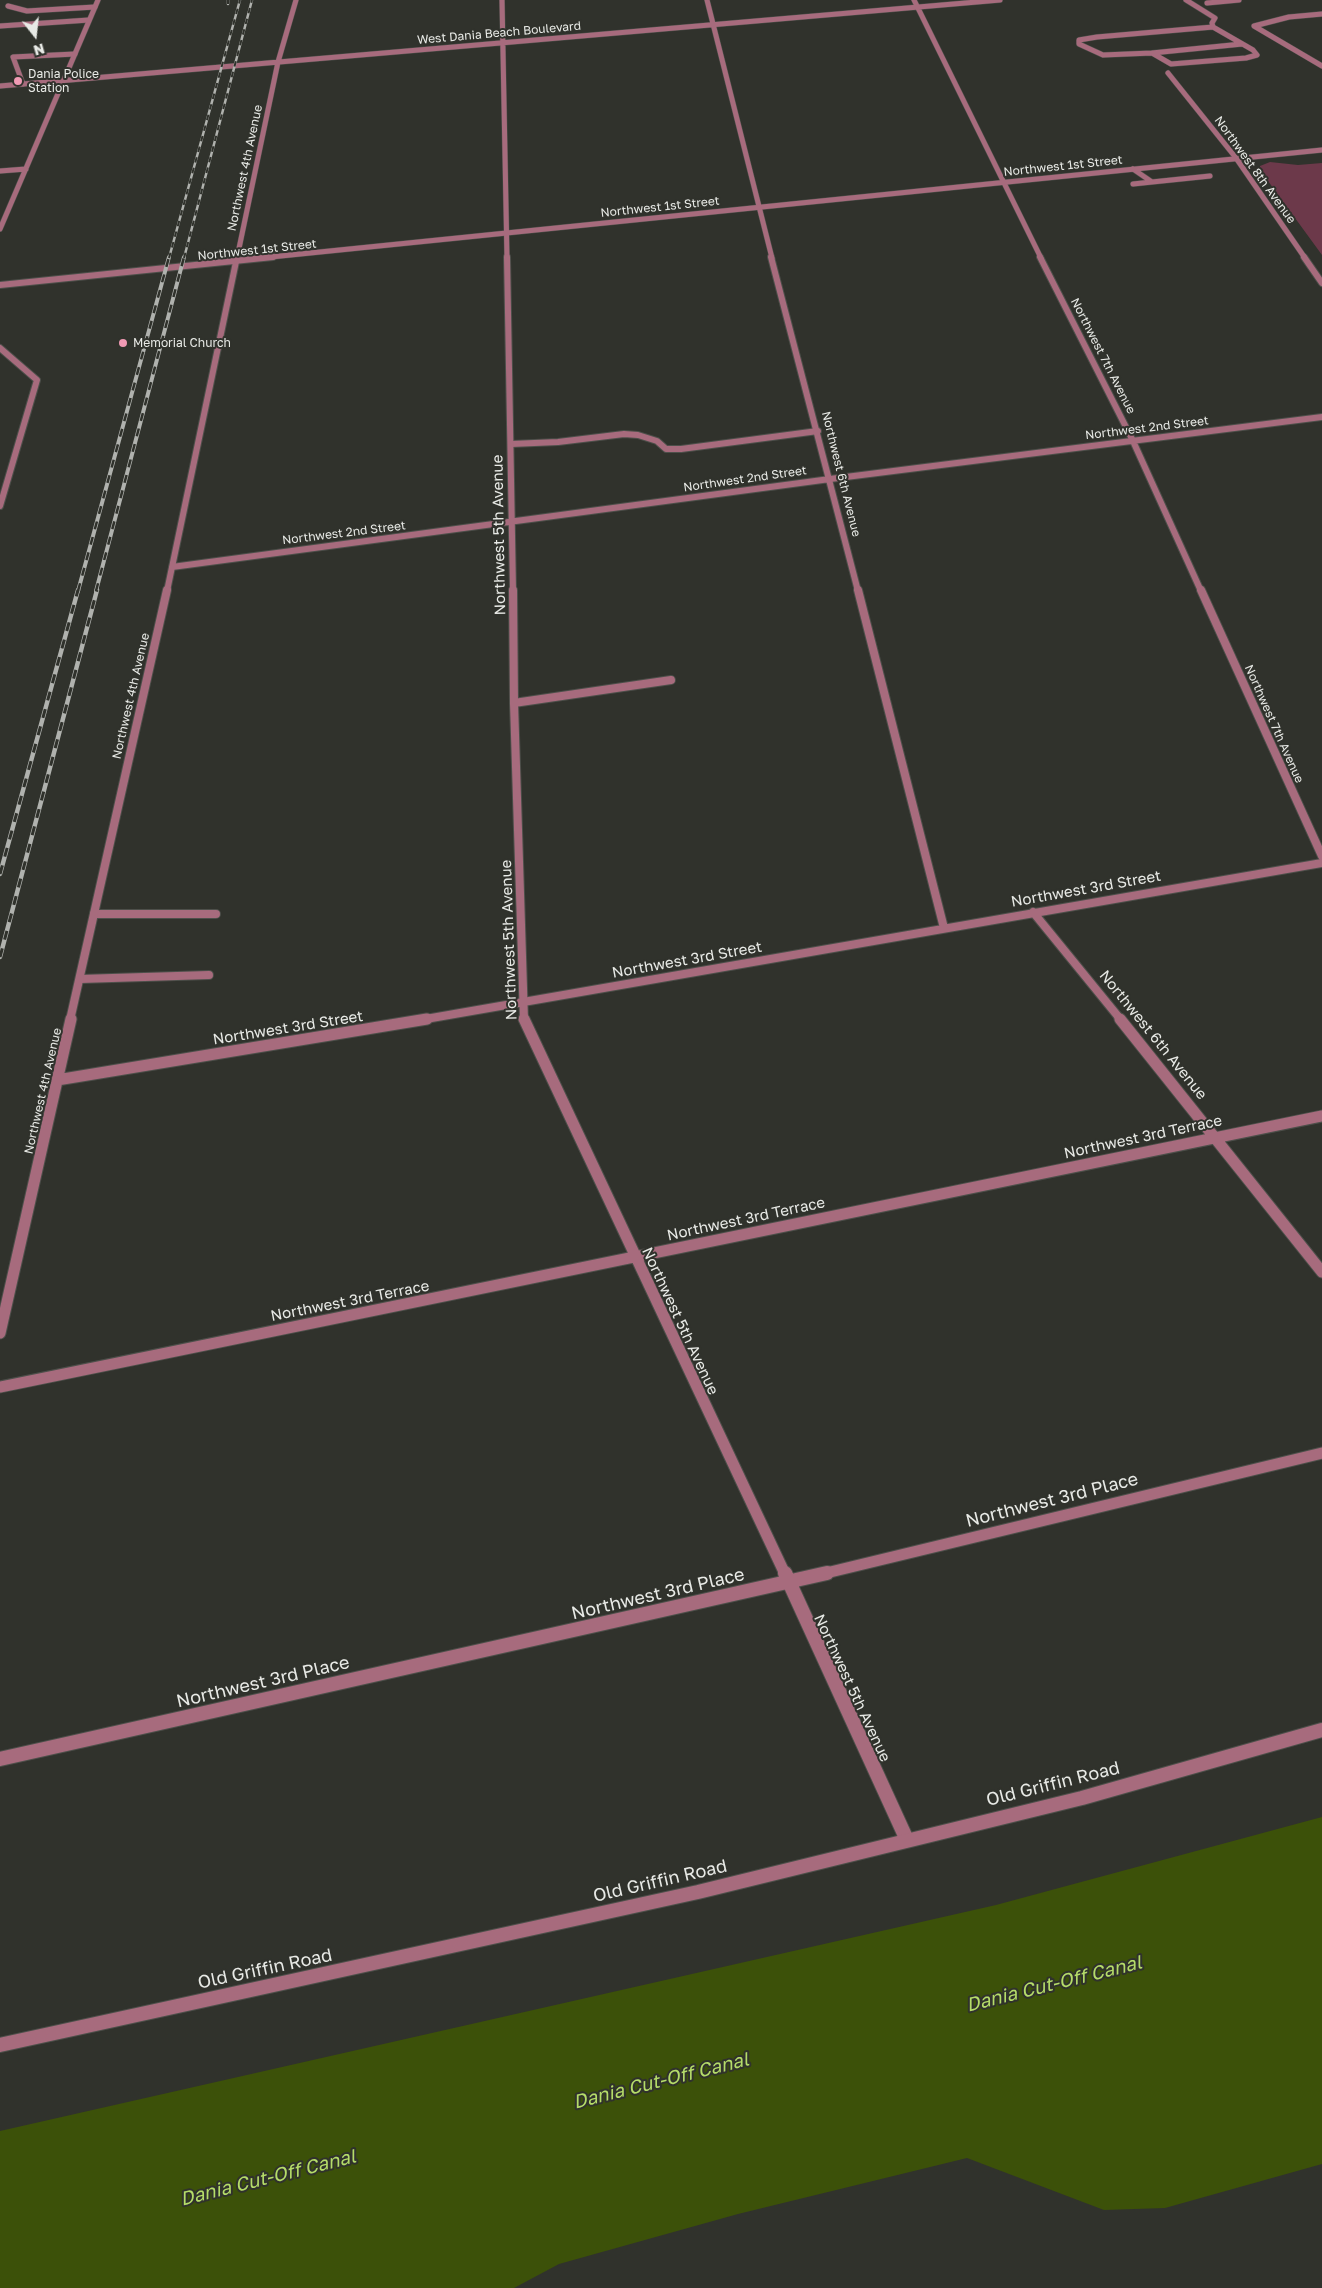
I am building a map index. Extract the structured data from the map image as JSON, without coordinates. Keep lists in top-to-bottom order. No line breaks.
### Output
{"streets":{"street":["West Dania Beach Boulevard","Northwest 1st Street","Northwest 4th Avenue","Northwest 8th Avenue","Northwest 7th Avenue","Northwest 2nd Street","Northwest 6th Avenue","Northwest 5th Avenue","Northwest 3rd Street","Northwest 3rd Terrace","Northwest 3rd Place","Old Griffin Road"]},"crossings":[["West Dania Beach Boulevard","Northwest 4th Avenue"],["West Dania Beach Boulevard","Northwest 7th Avenue"],["West Dania Beach Boulevard","Northwest 6th Avenue"],["West Dania Beach Boulevard","Northwest 5th Avenue"],["Northwest 1st Street","Northwest 4th Avenue"],["Northwest 1st Street","Northwest 8th Avenue"],["Northwest 1st Street","Northwest 7th Avenue"],["Northwest 1st Street","Northwest 6th Avenue"],["Northwest 1st Street","Northwest 5th Avenue"],["Northwest 4th Avenue","Northwest 2nd Street"],["Northwest 4th Avenue","Northwest 3rd Street"],["Northwest 7th Avenue","Northwest 2nd Street"],["Northwest 2nd Street","Northwest 6th Avenue"],["Northwest 2nd Street","Northwest 5th Avenue"],["Northwest 6th Avenue","Northwest 3rd Street"],["Northwest 6th Avenue","Northwest 3rd Terrace"],["Northwest 5th Avenue","Northwest 3rd Street"],["Northwest 5th Avenue","Northwest 3rd Terrace"],["Northwest 5th Avenue","Northwest 3rd Place"],["Northwest 5th Avenue","Old Griffin Road"]],"water":["Dania Cut-Off Canal"],"places":["Dania Police Station","Memorial Church"],"north":"bottom"}
